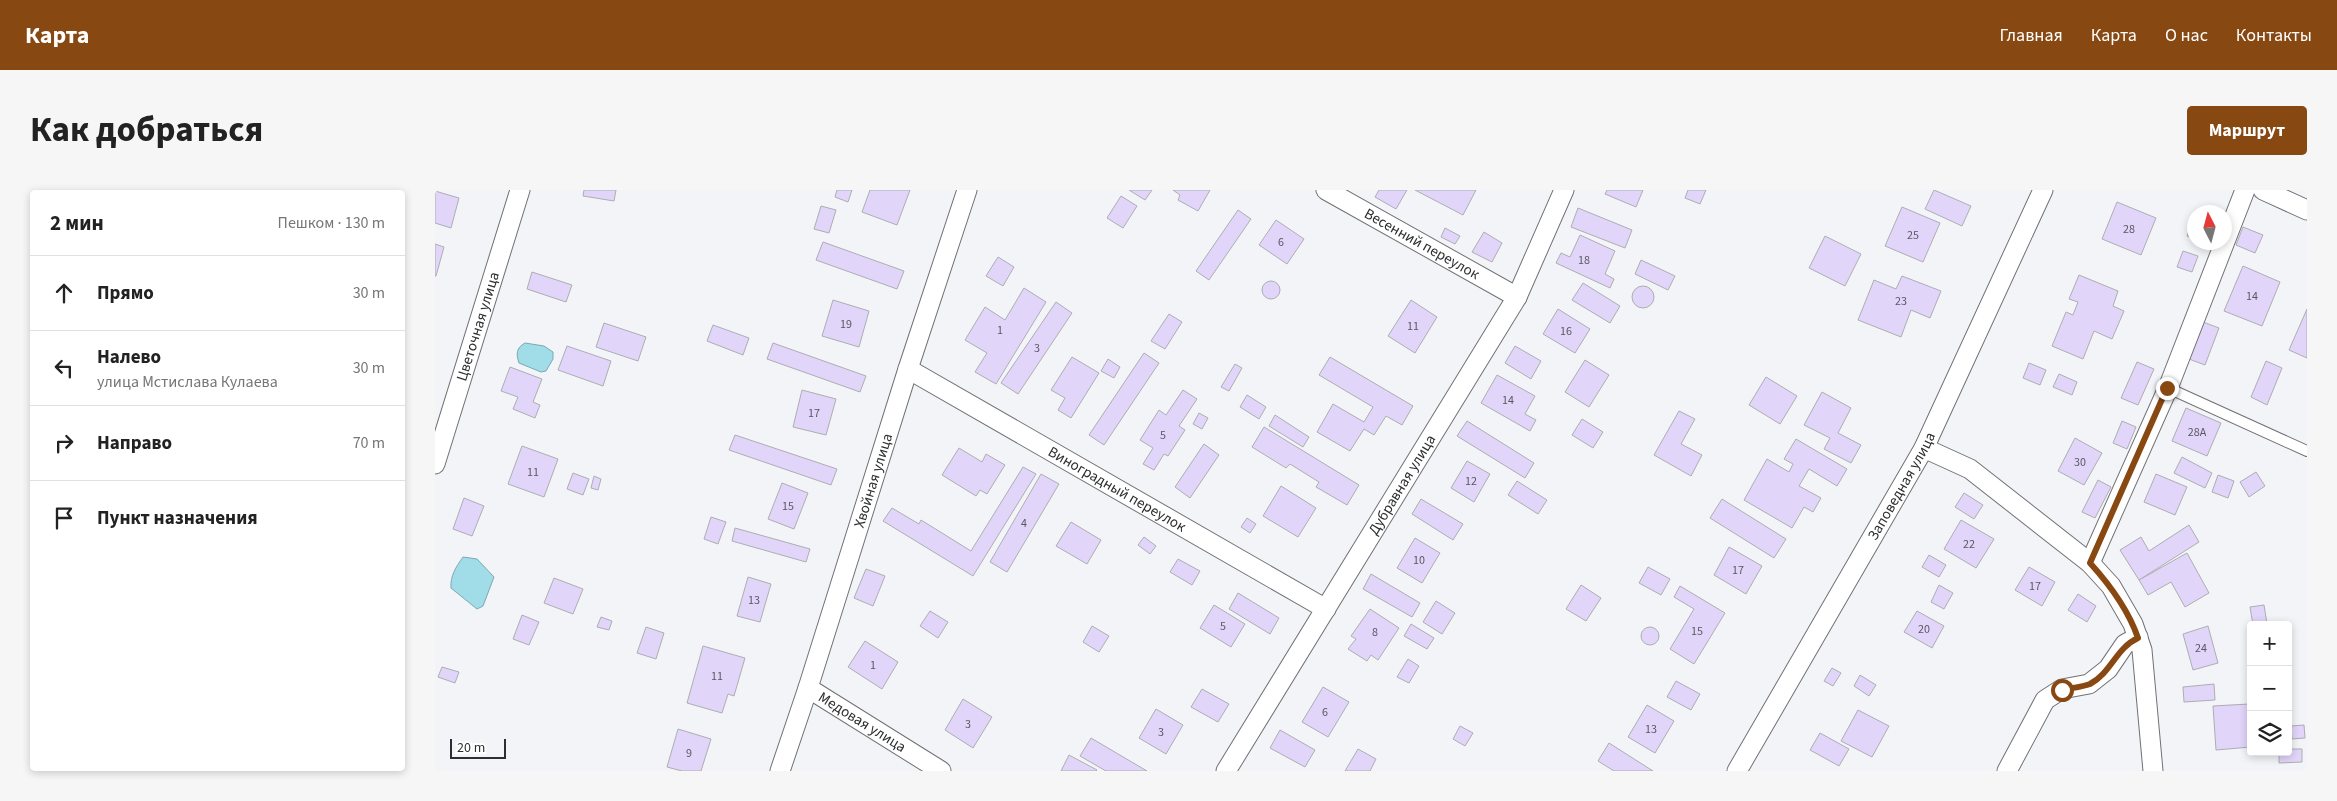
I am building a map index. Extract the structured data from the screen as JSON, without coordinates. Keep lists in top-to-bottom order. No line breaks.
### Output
{"streets":{"street":["Весенний переулок","Цветочная улица","Хвойная улица","Дубравная улица","Заповедная улица","Виноградный переулок","Медовая улица"]},"crossings":[["Весенний переулок","Дубравная улица"],["Хвойная улица","Виноградный переулок"],["Хвойная улица","Медовая улица"],["Дубравная улица","Виноградный переулок"]],"house_numbers":["28","25","6","18","14","23","19","11","1","16","3","14","17","28А","5","30","11","12","15","4","22","10","17","17","13","5","20","15","8","24","1","11","6","3","13","3","9"],"scale_bar":"20 m","north":"top","page":{"header":"Карта","nav":["Главная","Карта","О нас","Контакты"],"title":"Как добраться","buttons":"Маршрут","heading":["2 мин","Пешком · 130 m"],"list":[["Прямо","30 m"],["Налево","улица Мстислава Кулаева","30 m"],["Направо","70 m"],"Пункт назначения"],"map_buttons":["+","−"],"scale":"20 m"}}
